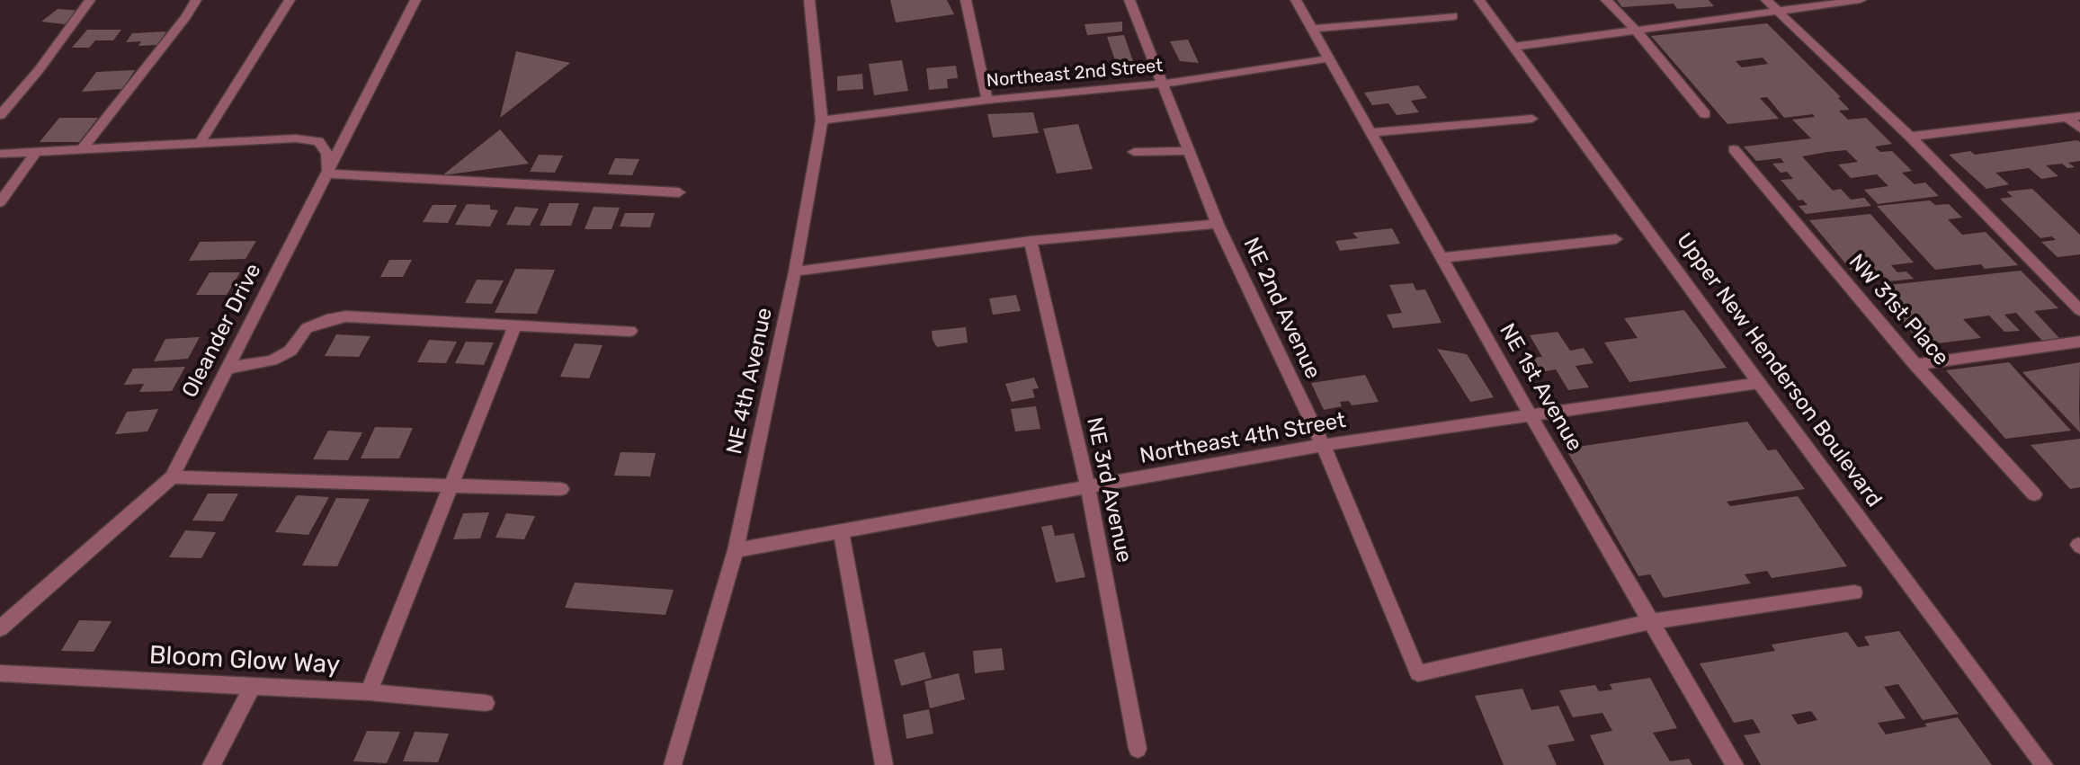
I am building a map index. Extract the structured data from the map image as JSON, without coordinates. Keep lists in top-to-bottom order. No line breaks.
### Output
{"streets":{"street":["Northeast 2nd Street","NE 2nd Avenue","NW 31st Place","Oleander Drive","Upper New Henderson Boulevard","NE 4th Avenue","NE 1st Avenue","Northeast 4th Street","NE 3rd Avenue","Bloom Glow Way"]},"crossings":[["Northeast 2nd Street","NE 2nd Avenue"],["Northeast 2nd Street","NE 4th Avenue"],["Northeast 2nd Street","NE 1st Avenue"],["NE 2nd Avenue","NE 1st Avenue"],["NE 2nd Avenue","Northeast 4th Street"],["Upper New Henderson Boulevard","Northeast 4th Street"],["NE 4th Avenue","Northeast 4th Street"],["NE 1st Avenue","Northeast 4th Street"],["Northeast 4th Street","NE 3rd Avenue"]]}
